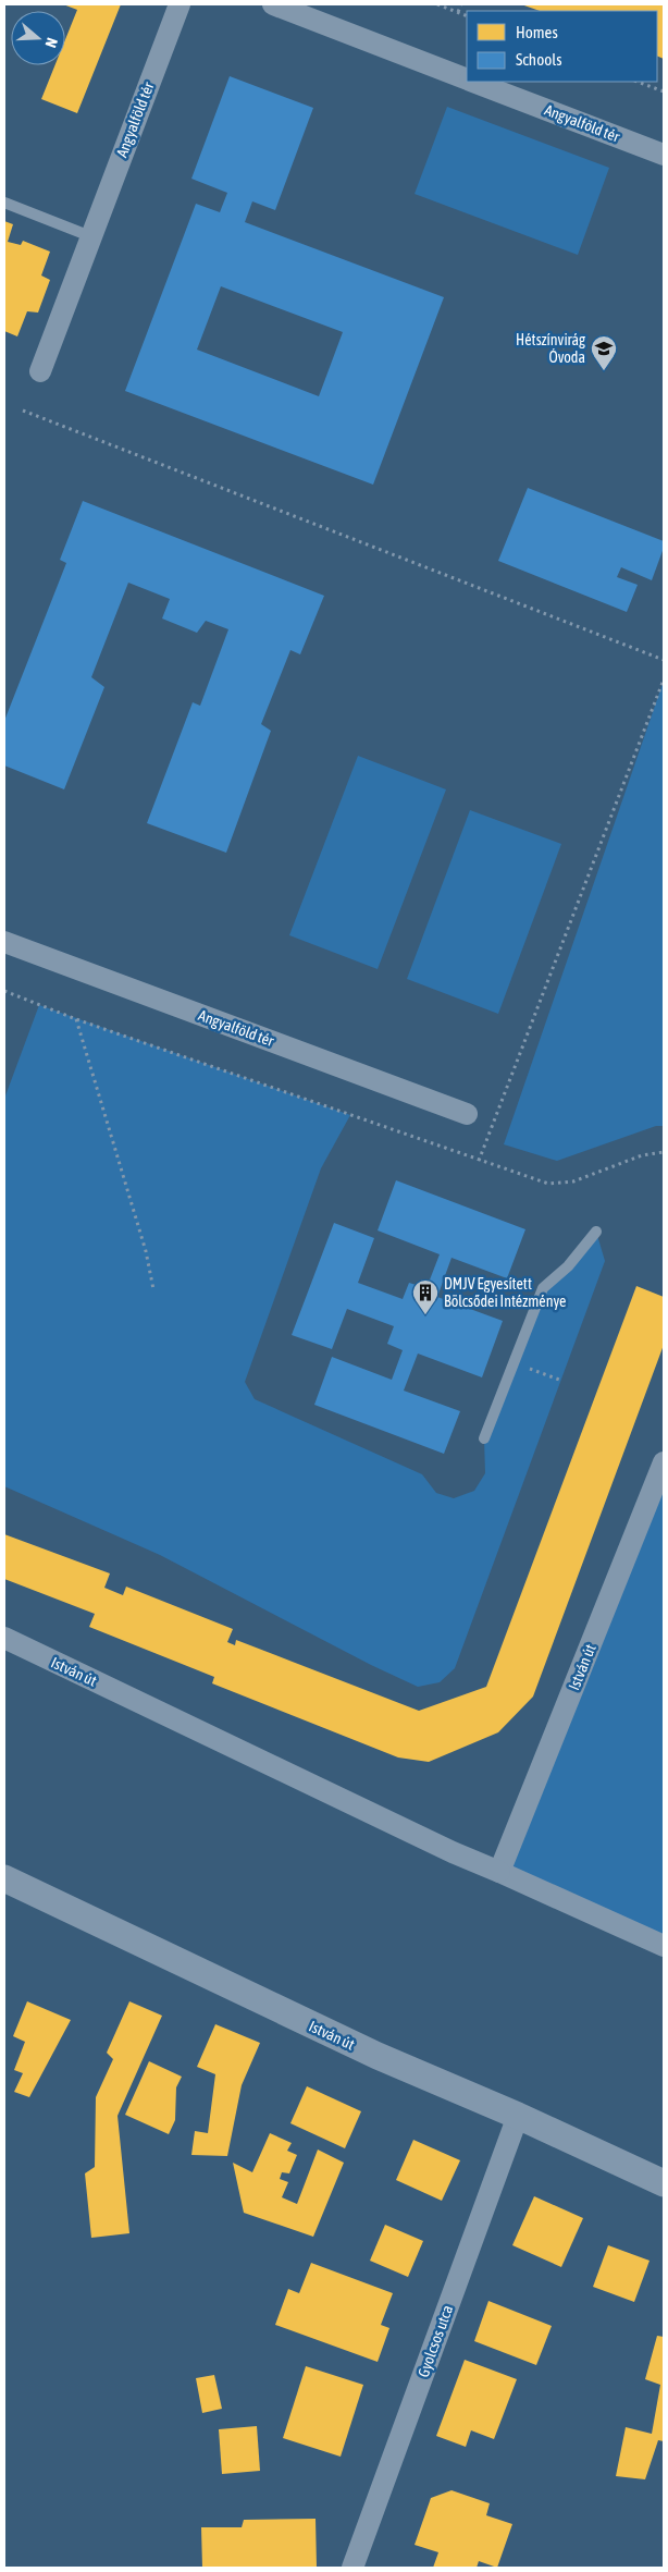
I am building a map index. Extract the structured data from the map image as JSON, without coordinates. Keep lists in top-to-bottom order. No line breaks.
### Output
{"streets":{"street":["Angyalföld tér","István út","Gyolcsos utca"]},"crossings":[["István út","Gyolcsos utca"]],"places":{"school or university":["Hétszínvirág Óvoda"],"building":["DMJV Egyesített Bölcsődei Intézménye"]},"legend":["Homes","Schools"],"north":"right"}
